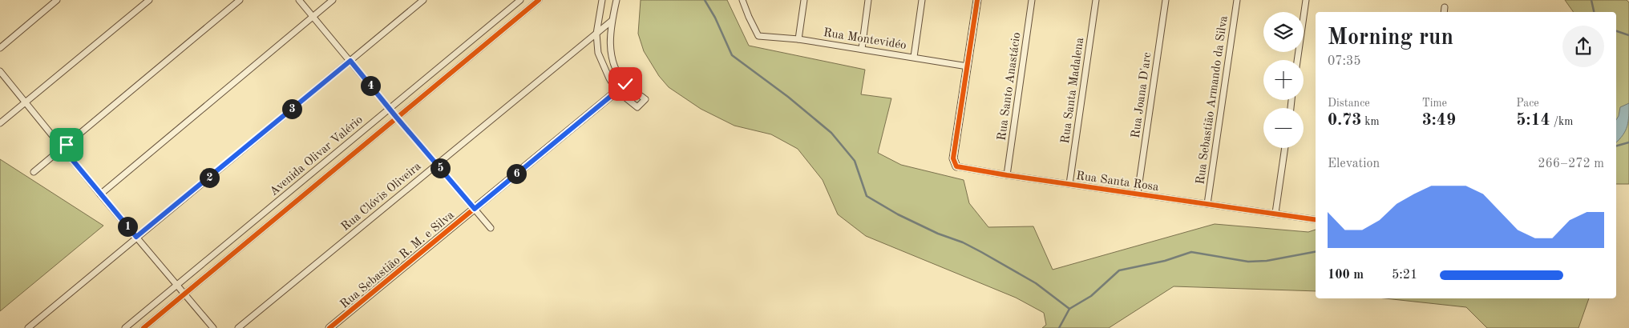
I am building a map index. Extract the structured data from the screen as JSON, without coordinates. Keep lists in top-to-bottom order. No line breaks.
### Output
{"streets":{"street":["Rua Montevidéo","Rua Santo Anastácio","Rua Santa Madalena","Rua Joana D'arc","Rua Sebastião Armando da Silva","Avenida Olivar Valério","Rua Santa Rosa","Rua Clóvis Oliveira","Rua Sebastião R. M. e Silva"]},"crossings":[["Rua Santo Anastácio","Rua Santa Rosa"],["Rua Santa Madalena","Rua Santa Rosa"],["Rua Joana D'arc","Rua Santa Rosa"],["Rua Sebastião Armando da Silva","Rua Santa Rosa"]],"page":{"map_buttons":["+","−"],"heading":["Morning run","07:35"],"pins":["4","3","5","6","2","1"],"stats":[["Distance","0.73 km"],["Time","3:49"],["Pace","5:14 /km"]],"chart":["Elevation","266–272 m"],"list":[{"name":"100 m","note":"5:21"}]}}
